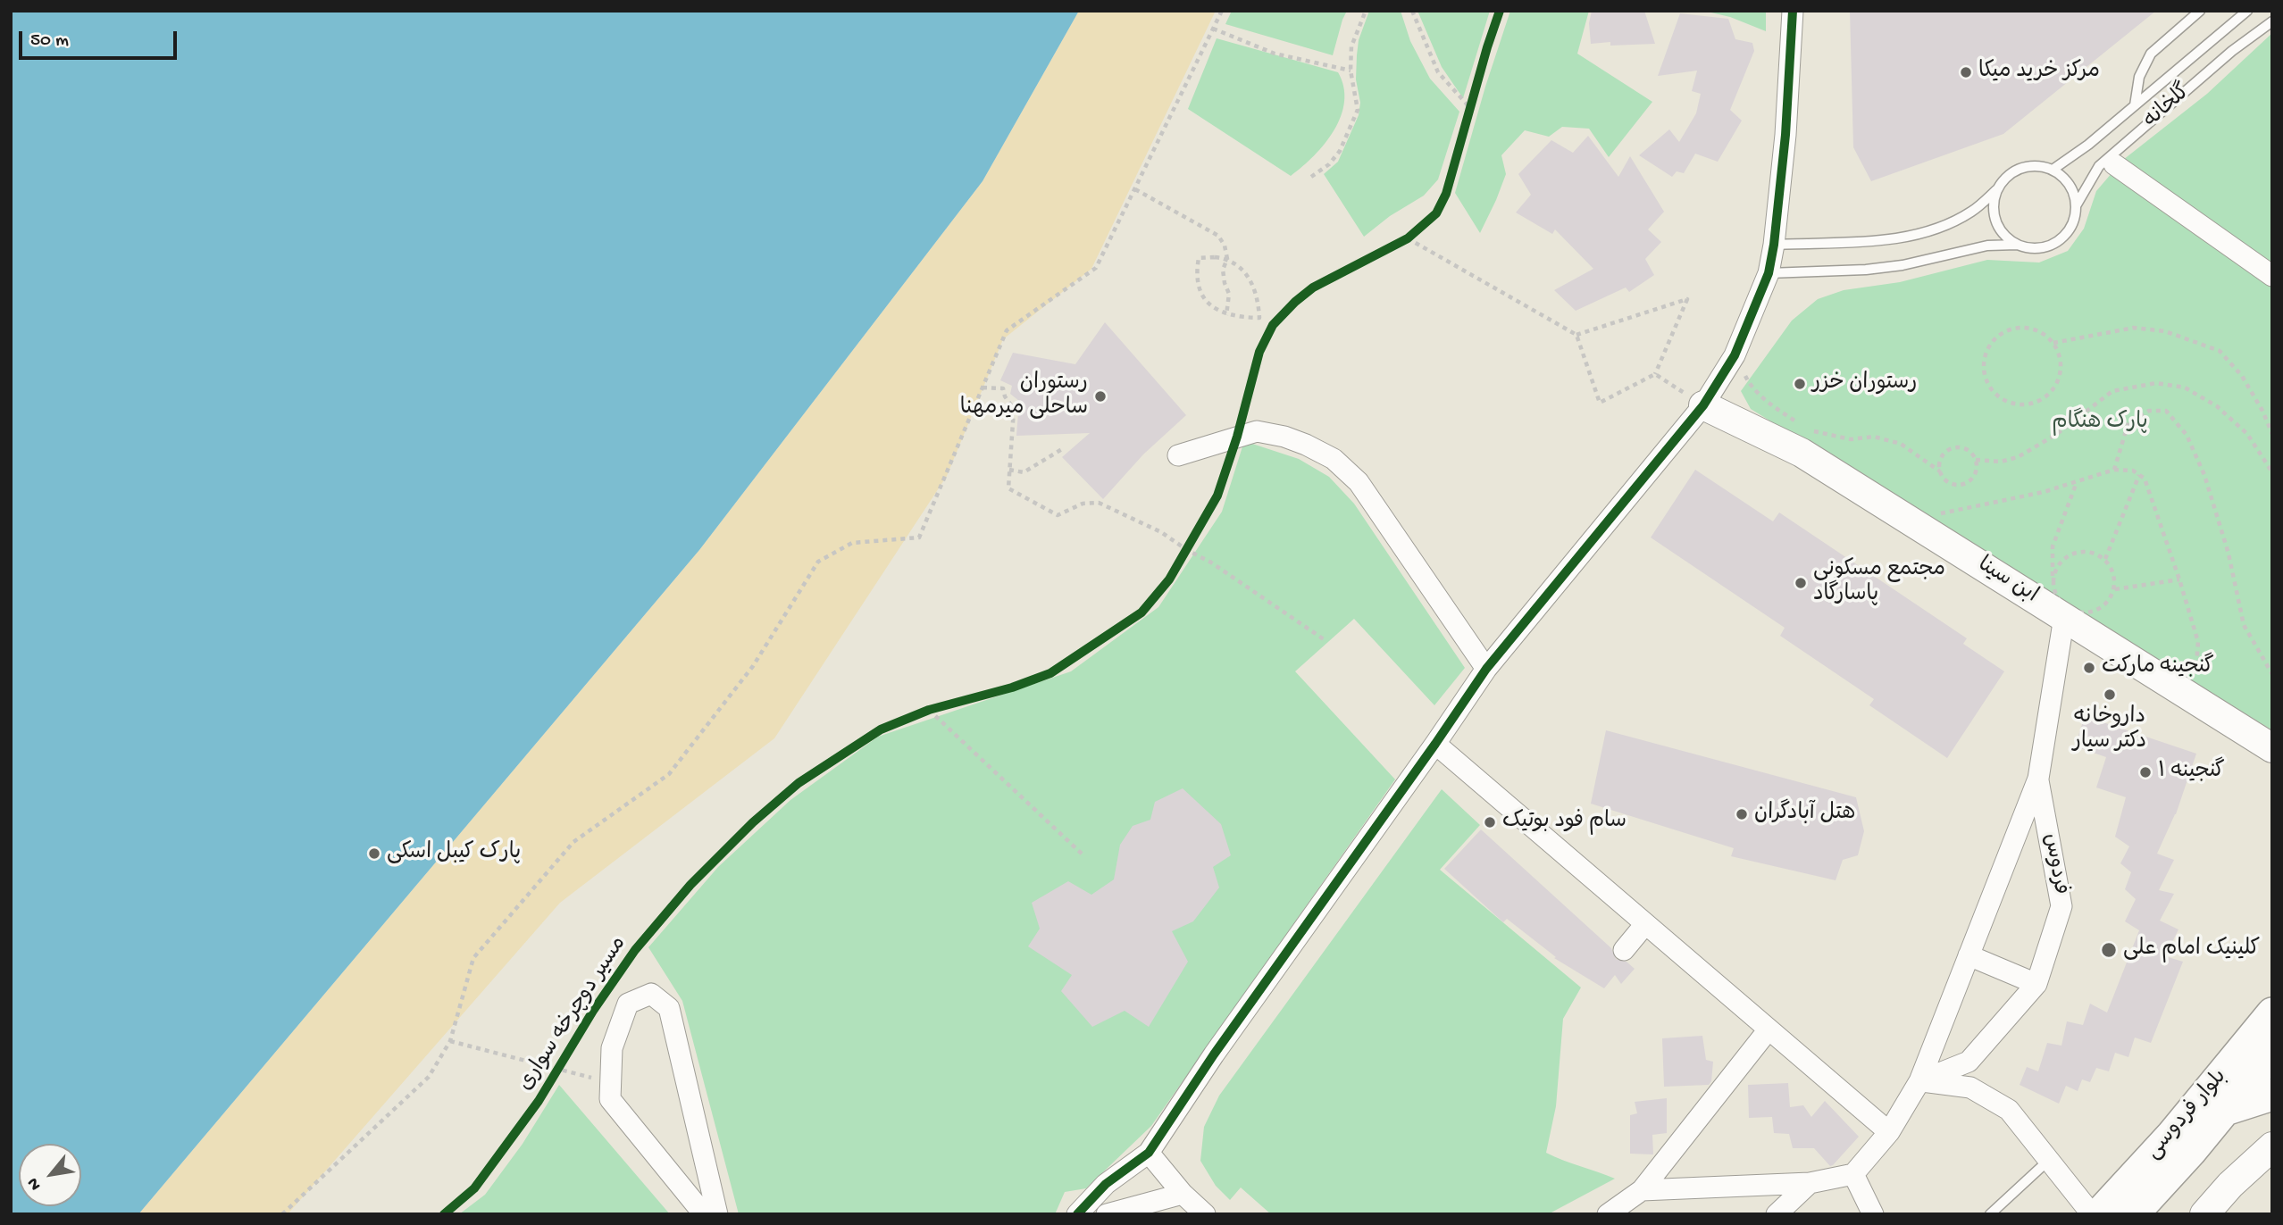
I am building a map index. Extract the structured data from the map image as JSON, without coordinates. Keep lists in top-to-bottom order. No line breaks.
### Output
{"streets":{"main road":["بلوار فردوسی"],"street":["ابن سینا","فردوس"],"lane":["گلخانه"],"cycle path":["مسیر دوچرخه سواری"]},"crossings":[["ابن سینا","فردوس"]],"parks":["پارک هنگام"],"places":["مرکز خرید میکا","رستوران خزر","رستوران ساحلی میرمهنا","مجتمع مسکونی پاسارگاد","گنجینه مارکت","داروخانه دکتر سیار","گنجینه ۱","هتل آبادگران","سام فود بوتیک","پارک کیبل اسکی","کلینیک امام علی"],"scale_bar":"50 m","north":"bottom left"}
